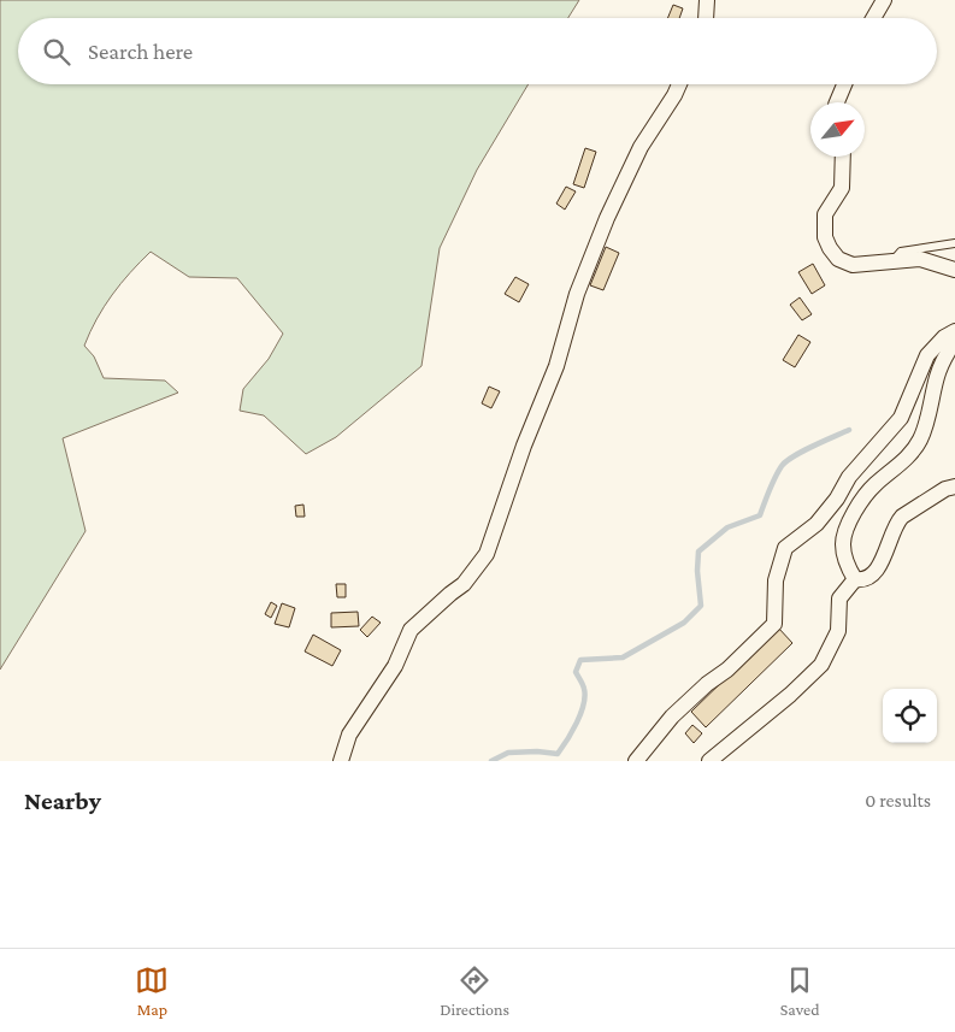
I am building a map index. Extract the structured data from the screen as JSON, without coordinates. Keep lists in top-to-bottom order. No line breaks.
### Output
{"north":"top right","page":{"search":"Search here","heading":["Nearby","0 results"],"nav":["Map","Directions","Saved"]}}
